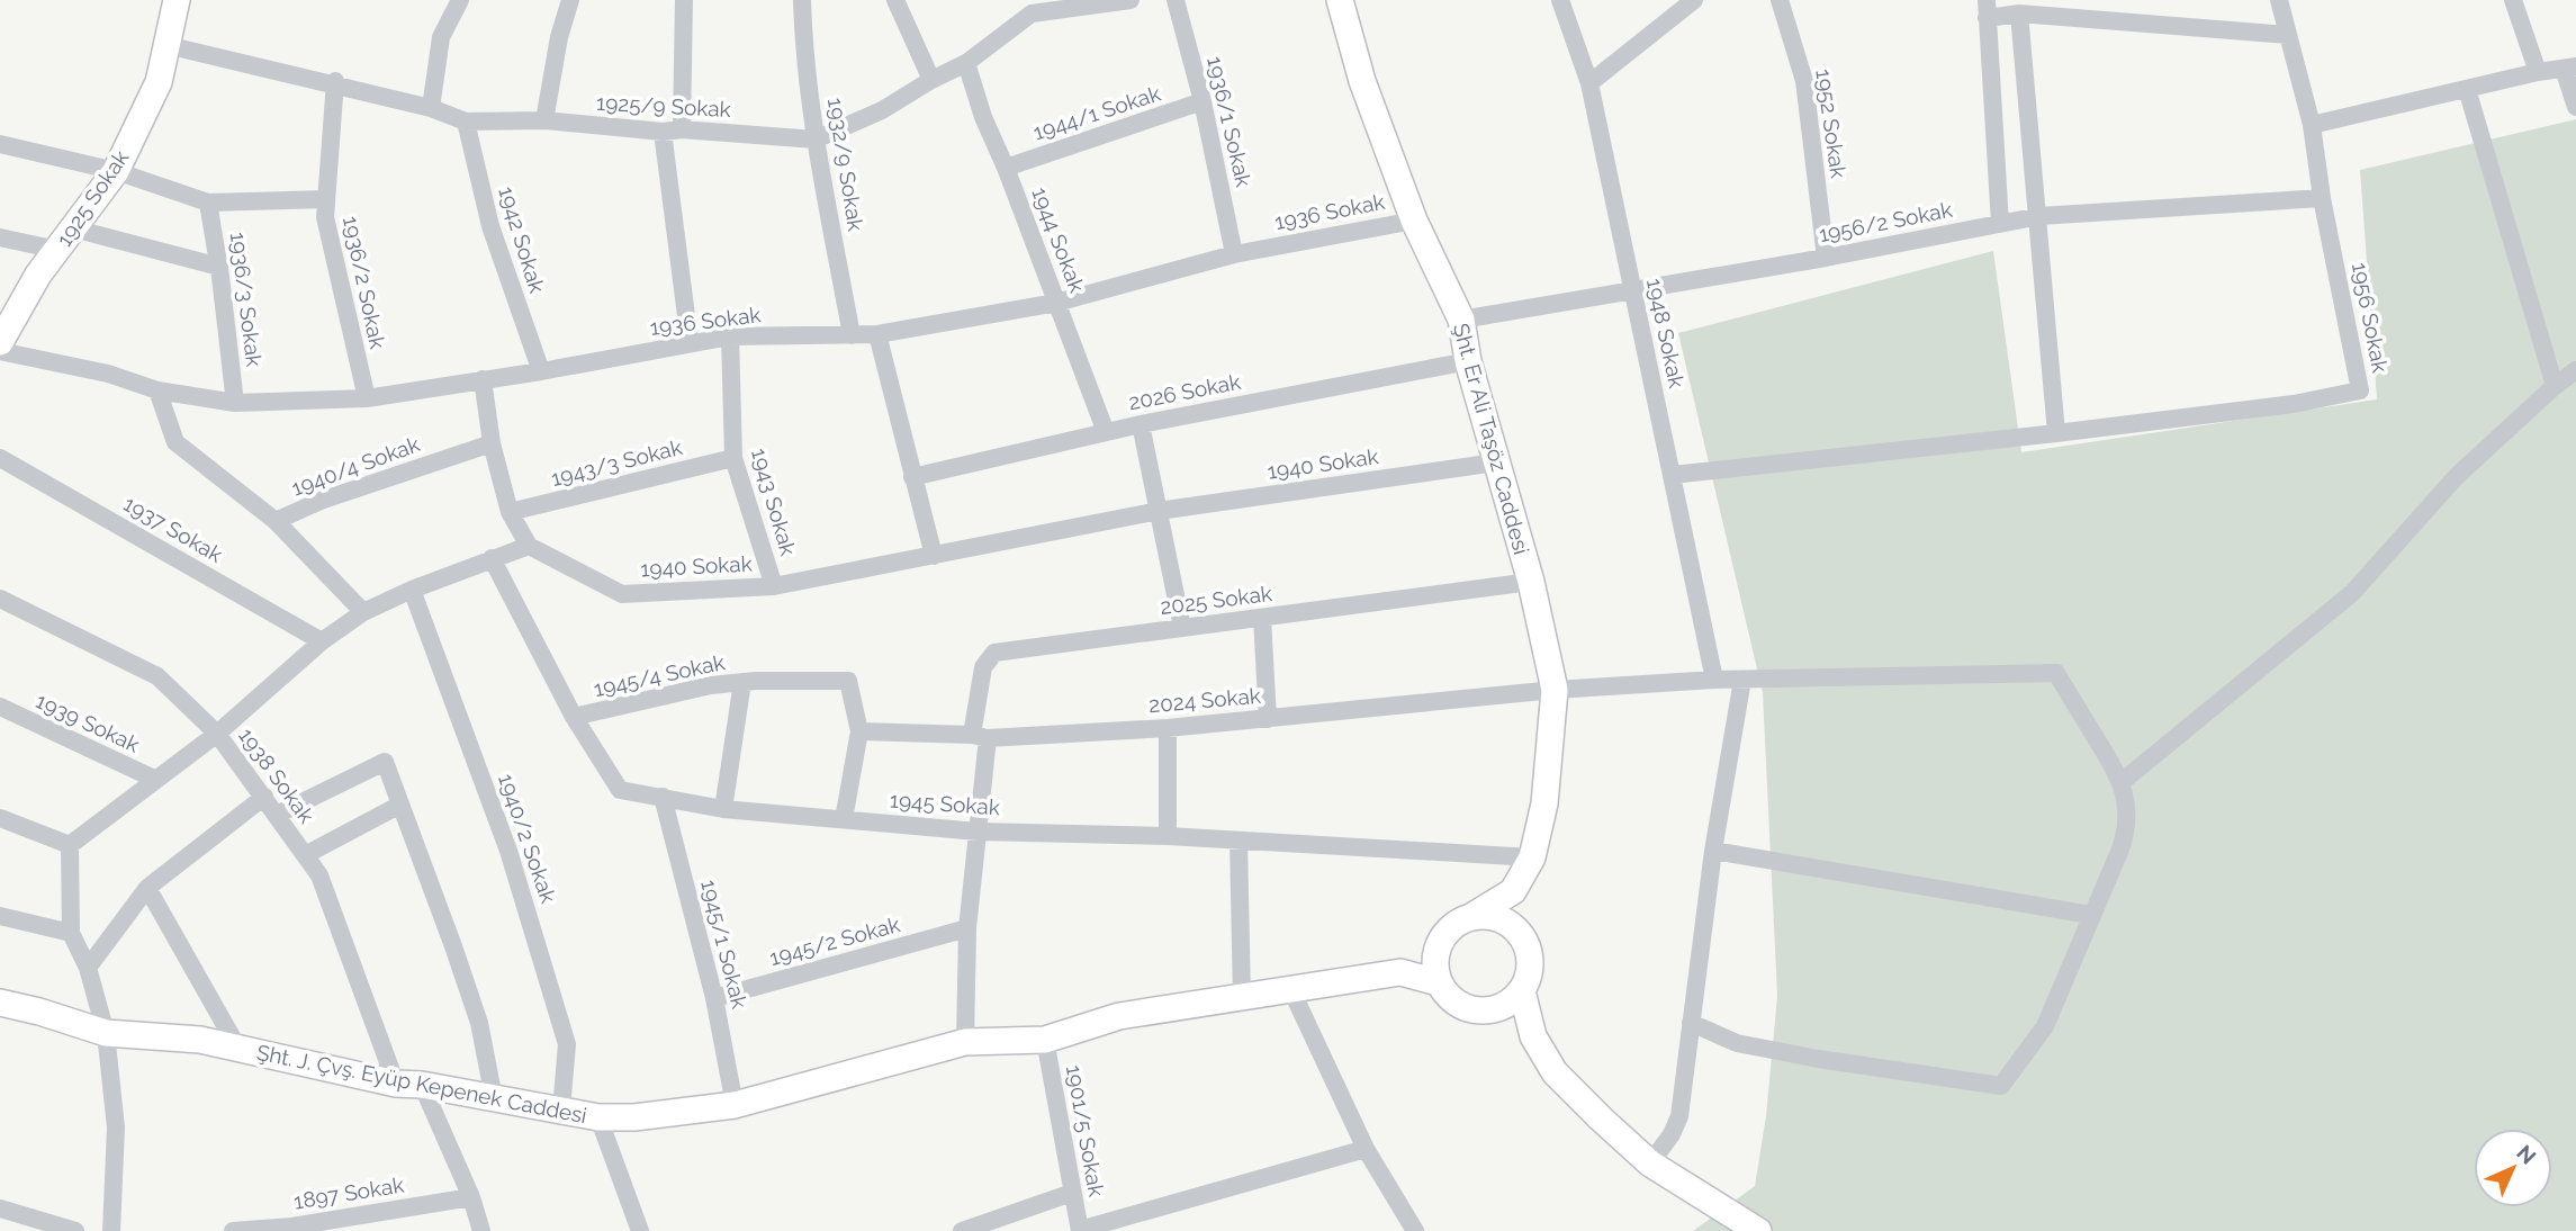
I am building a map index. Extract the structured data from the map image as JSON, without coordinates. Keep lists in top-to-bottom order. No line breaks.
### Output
{"streets":{"street":["1925/9 Sokak","1944/1 Sokak","1936/1 Sokak","1952 Sokak","1932/9 Sokak","1925 Sokak","1936 Sokak","1956/2 Sokak","1942 Sokak","1944 Sokak","1936/2 Sokak","1936/3 Sokak","1956 Sokak","1948 Sokak","2026 Sokak","Şht. Er Ali Taşöz Caddesi","1943/3 Sokak","1940 Sokak","1940/4 Sokak","1943 Sokak","1937 Sokak","2025 Sokak","1945/4 Sokak","2024 Sokak","1939 Sokak","1938 Sokak","1945 Sokak","1940/2 Sokak","1945/2 Sokak","1945/1 Sokak","Şht. J. Çvş. Eyüp Kepenek Caddesi","1901/5 Sokak","1897 Sokak"]},"crossings":[["1925/9 Sokak","1932/9 Sokak"],["1925/9 Sokak","1925 Sokak"],["1925/9 Sokak","1942 Sokak"],["1925/9 Sokak","1944 Sokak"],["1925/9 Sokak","1936/2 Sokak"],["1944/1 Sokak","1936/1 Sokak"],["1944/1 Sokak","1944 Sokak"],["1936/1 Sokak","1936 Sokak"],["1952 Sokak","1956/2 Sokak"],["1932/9 Sokak","1936 Sokak"],["1936 Sokak","1942 Sokak"],["1936 Sokak","1944 Sokak"],["1936 Sokak","1936/2 Sokak"],["1936 Sokak","1936/3 Sokak"],["1936 Sokak","Şht. Er Ali Taşöz Caddesi"],["1936 Sokak","1940/4 Sokak"],["1936 Sokak","1943 Sokak"],["1956/2 Sokak","1956 Sokak"],["1956/2 Sokak","1948 Sokak"],["1956/2 Sokak","Şht. Er Ali Taşöz Caddesi"],["1944 Sokak","2026 Sokak"],["1948 Sokak","2024 Sokak"],["2026 Sokak","Şht. Er Ali Taşöz Caddesi"],["Şht. Er Ali Taşöz Caddesi","1940 Sokak"],["Şht. Er Ali Taşöz Caddesi","2025 Sokak"],["Şht. Er Ali Taşöz Caddesi","2024 Sokak"],["Şht. Er Ali Taşöz Caddesi","1945 Sokak"],["1943/3 Sokak","1943 Sokak"],["1940 Sokak","1943 Sokak"],["2025 Sokak","2024 Sokak"],["2025 Sokak","1945 Sokak"],["2025 Sokak","1945/2 Sokak"],["2025 Sokak","Şht. J. Çvş. Eyüp Kepenek Caddesi"],["1945/4 Sokak","2024 Sokak"],["1945/4 Sokak","1945 Sokak"],["1938 Sokak","Şht. J. Çvş. Eyüp Kepenek Caddesi"],["1938 Sokak","1897 Sokak"],["1945 Sokak","1945/1 Sokak"],["1940/2 Sokak","Şht. J. Çvş. Eyüp Kepenek Caddesi"],["1945/2 Sokak","1945/1 Sokak"],["1945/1 Sokak","Şht. J. Çvş. Eyüp Kepenek Caddesi"],["Şht. J. Çvş. Eyüp Kepenek Caddesi","1901/5 Sokak"]],"north":"top right"}
